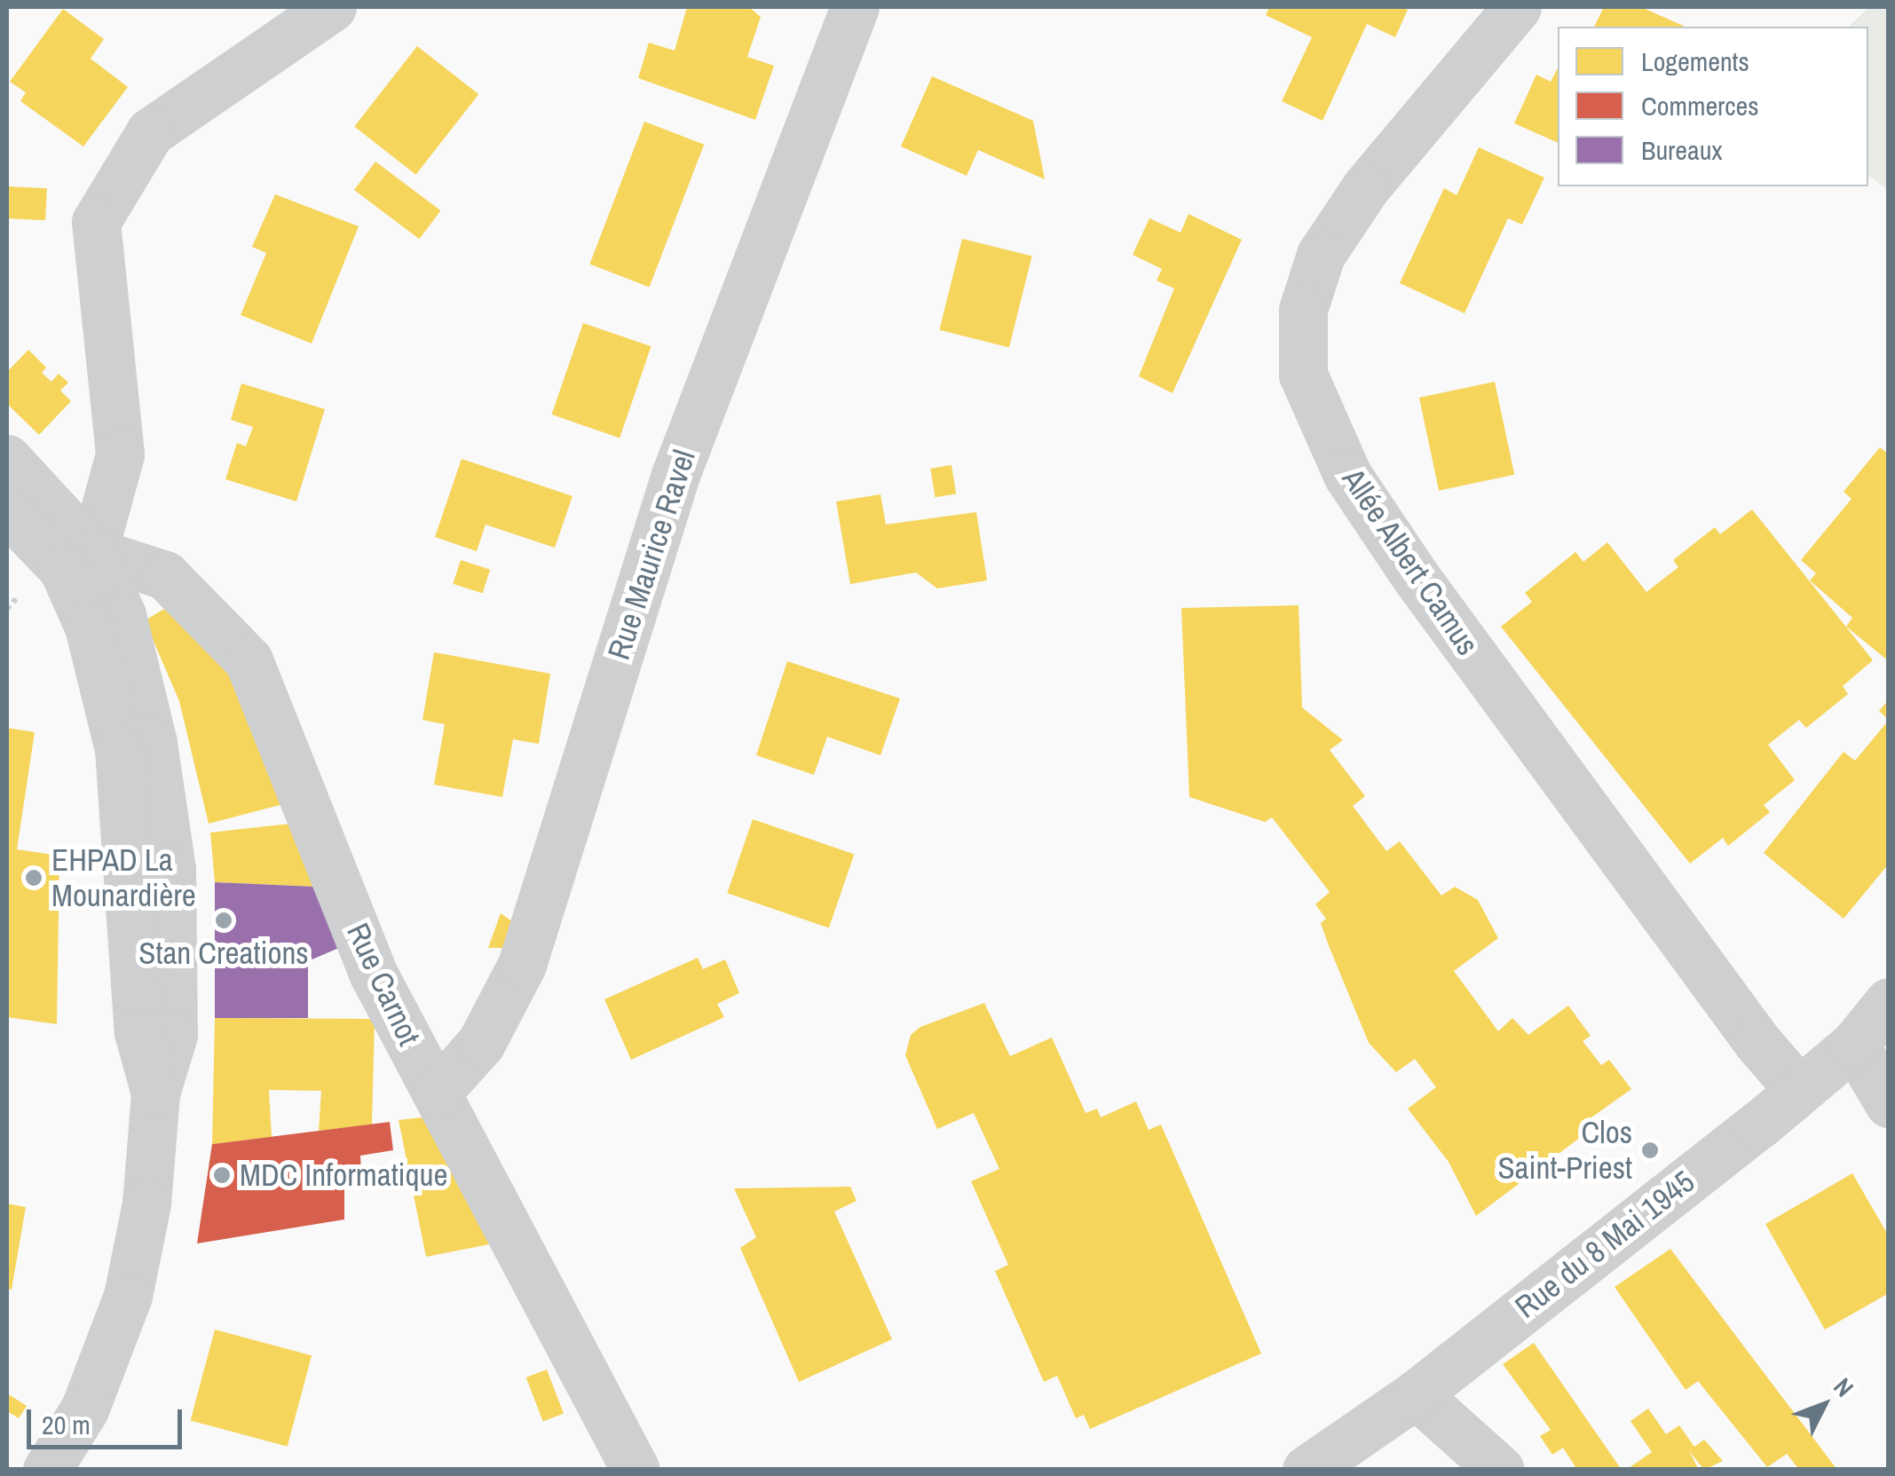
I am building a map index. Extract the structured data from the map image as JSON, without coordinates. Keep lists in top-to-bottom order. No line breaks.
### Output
{"streets":{"street":["Rue Maurice Ravel","Allée Albert Camus","Rue Carnot","Rue du 8 Mai 1945"]},"crossings":[["Rue Maurice Ravel","Rue Carnot"],["Allée Albert Camus","Rue du 8 Mai 1945"]],"places":["EHPAD La Mounardière","Stan Creations","Clos Saint-Priest","MDC Informatique"],"legend":["Logements","Commerces","Bureaux"],"scale_bar":"20 m","north":"top right"}
